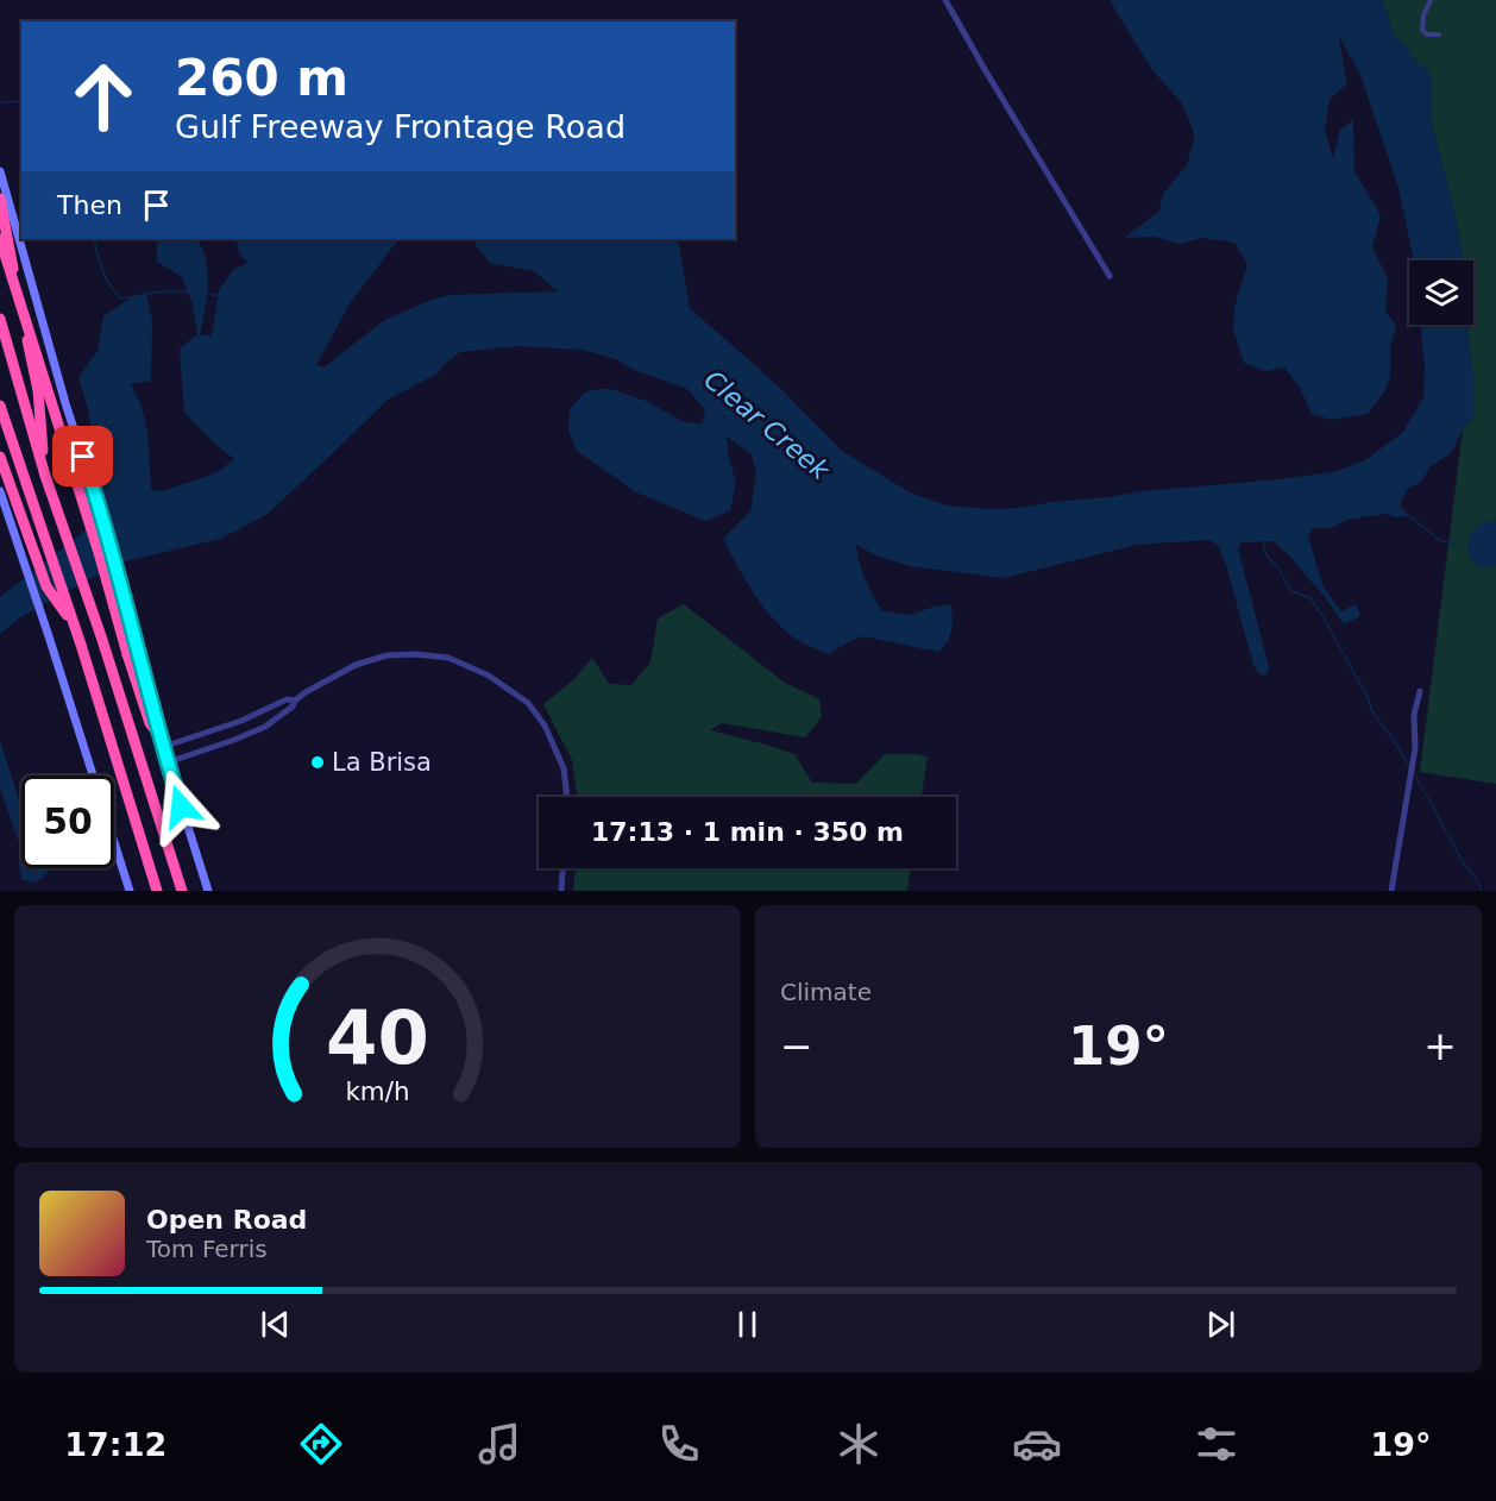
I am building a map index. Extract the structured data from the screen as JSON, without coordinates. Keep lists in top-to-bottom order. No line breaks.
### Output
{"water":["Clear Creek"],"places":["La Brisa"],"page":{"turn":["260 m","Gulf Freeway Frontage Road"],"then":"Then","limit":"50","trip":"17:13 · 1 min · 350 m","tile":"Climate","heat":["−","19°","+"],"song":["Open Road","Tom Ferris"],"tabs":["17:12","19°"],"gauge":["40","km/h"]}}
